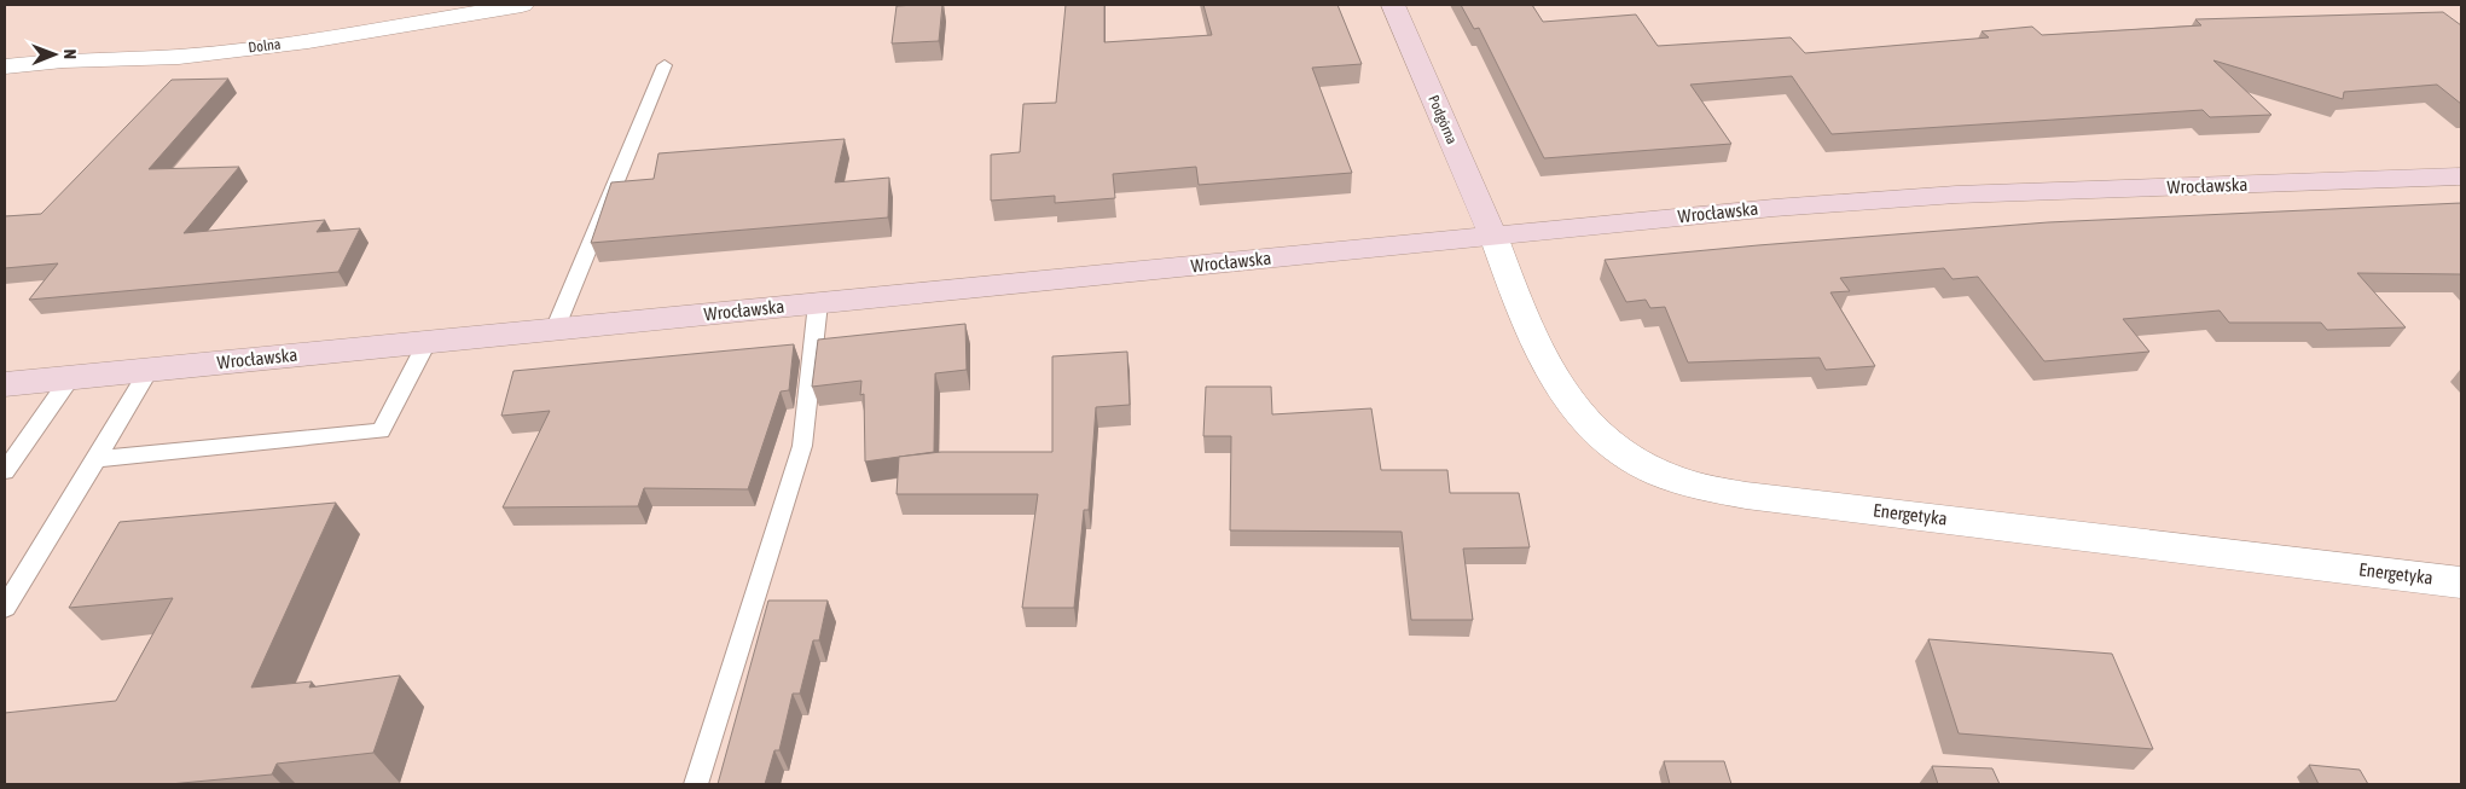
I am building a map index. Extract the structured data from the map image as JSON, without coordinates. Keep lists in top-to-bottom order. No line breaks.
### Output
{"streets":{"street":["Dolna","Podgórna","Wrocławska","Energetyka"]},"crossings":[["Podgórna","Wrocławska"],["Podgórna","Energetyka"],["Wrocławska","Energetyka"]],"north":"right"}
